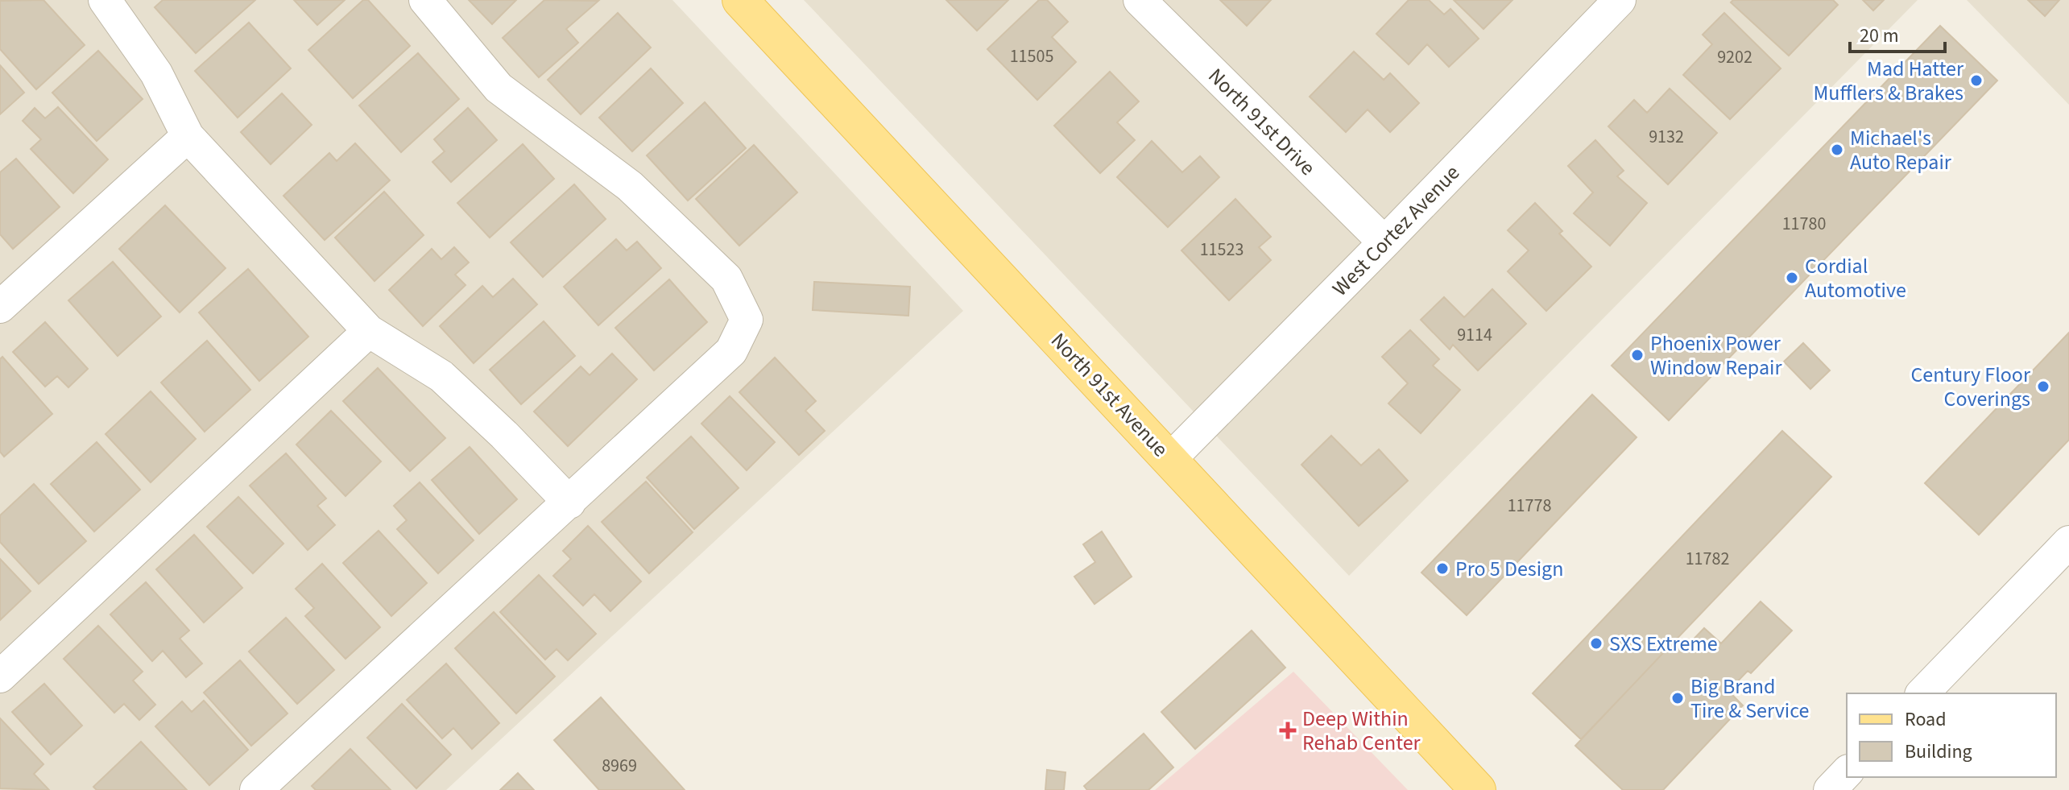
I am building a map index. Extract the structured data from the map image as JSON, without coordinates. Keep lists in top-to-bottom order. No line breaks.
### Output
{"streets":{"main road":["North 91st Avenue"],"street":["North 91st Drive","West Cortez Avenue"]},"crossings":[["North 91st Drive","West Cortez Avenue"],["West Cortez Avenue","North 91st Avenue"]],"places":{"other":["Mad Hatter Mufflers & Brakes","Michael's Auto Repair","Cordial Automotive","Phoenix Power Window Repair","Century Floor Coverings","Pro 5 Design","SXS Extreme","Big Brand Tire & Service"],"health":["Deep Within Rehab Center"]},"house_numbers":["11505","9202","9132","11780","11523","9114","11778","11782","8969"],"legend":["Road","Building"],"scale_bar":"20 m"}
